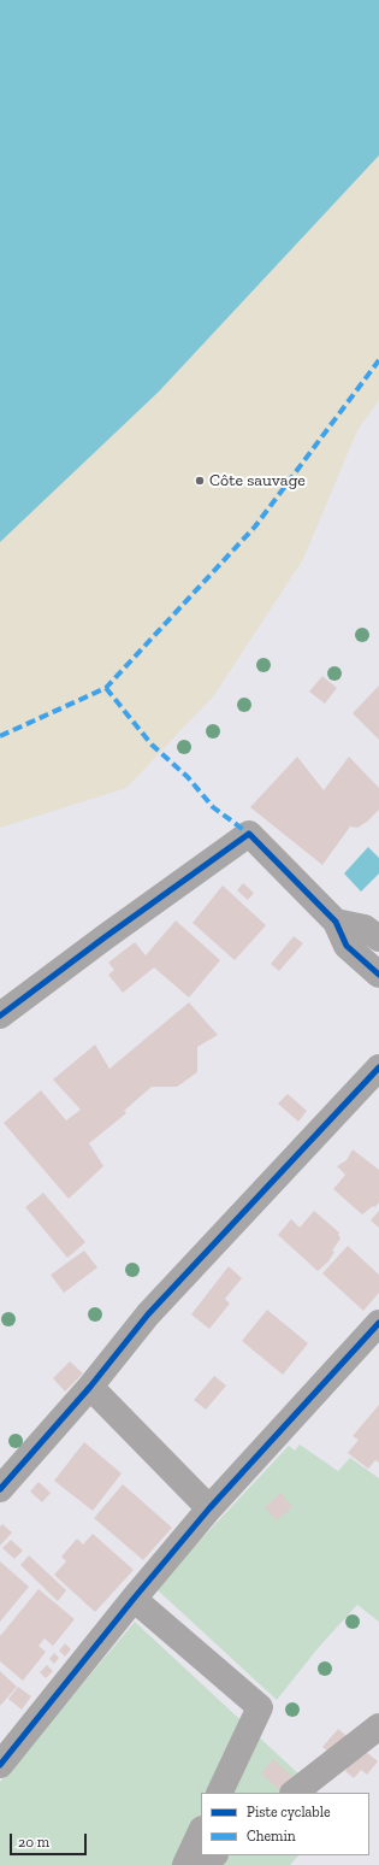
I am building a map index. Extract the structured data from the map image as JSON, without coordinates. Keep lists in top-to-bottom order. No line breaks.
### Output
{"places":["Côte sauvage"],"legend":["Piste cyclable","Chemin"],"scale_bar":"20 m"}
